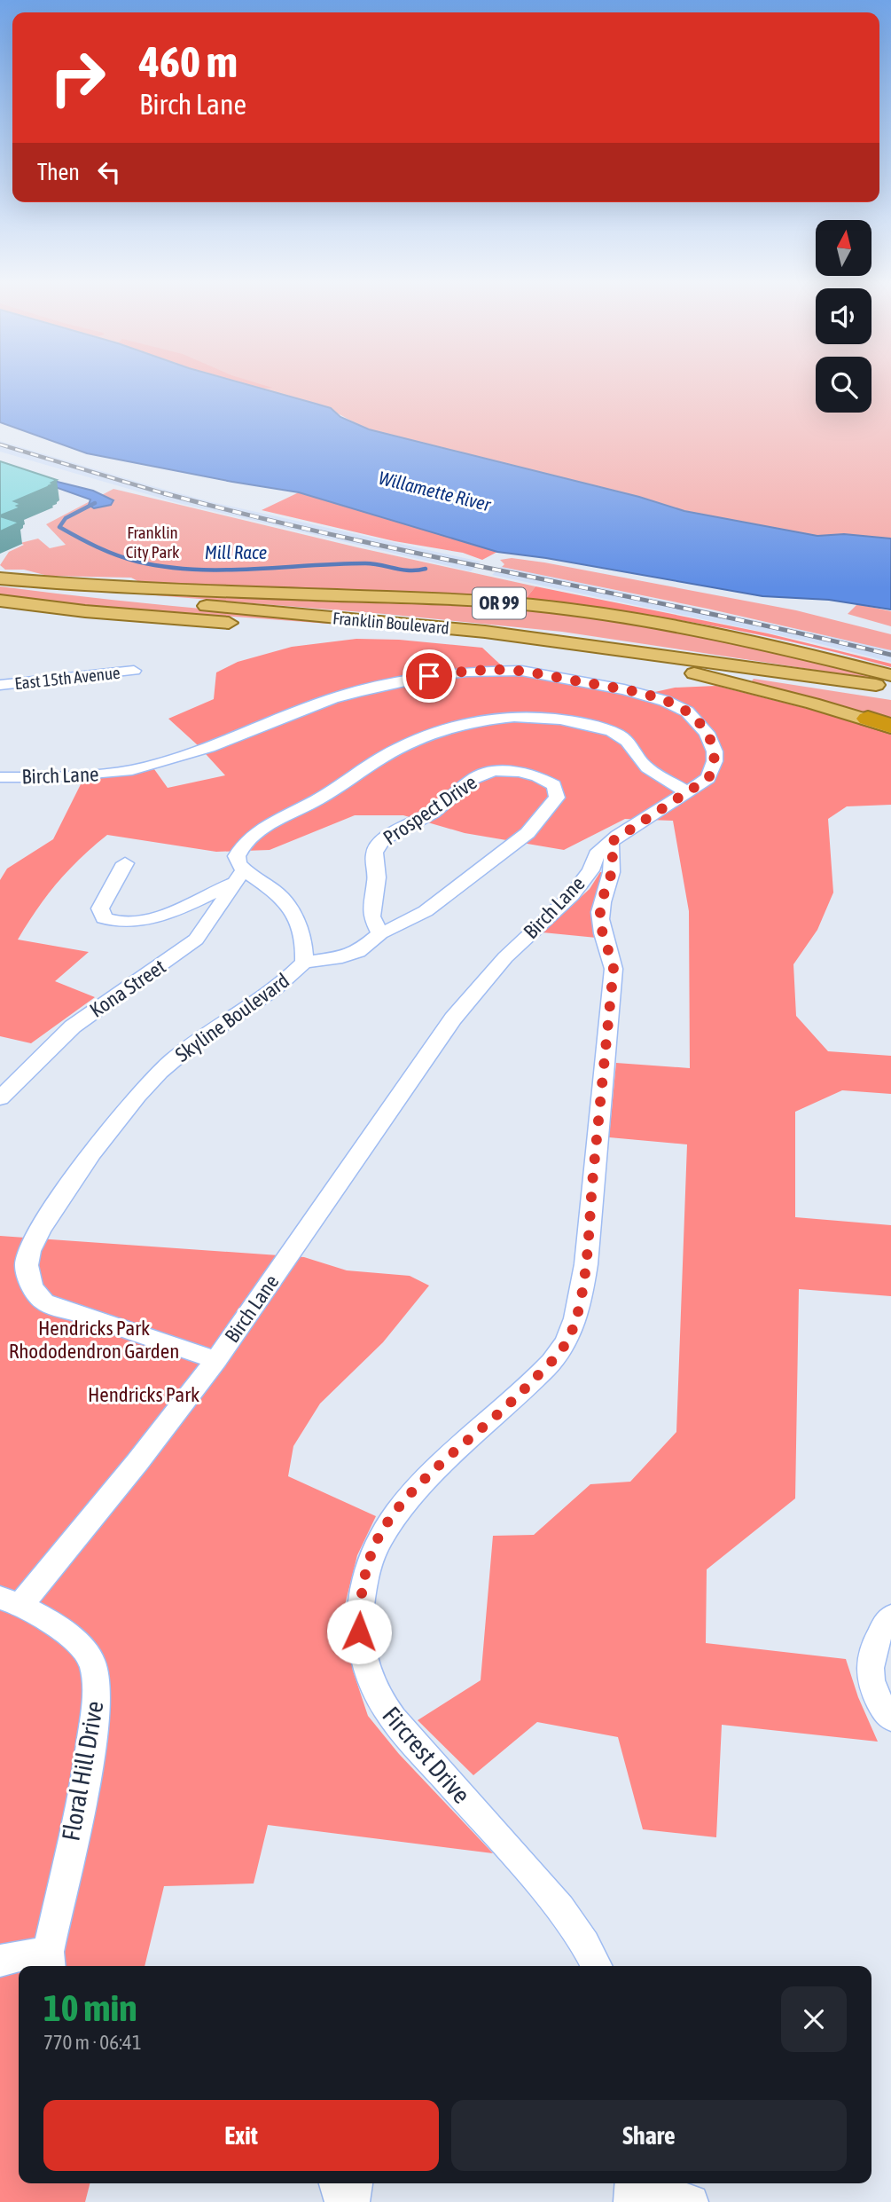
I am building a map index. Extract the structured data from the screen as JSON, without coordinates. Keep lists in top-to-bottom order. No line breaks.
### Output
{"streets":{"main road":["OR 99","Franklin Boulevard"],"street":["East 15th Avenue","Birch Lane","Prospect Drive","Kona Street","Skyline Boulevard","Fircrest Drive","Floral Hill Drive"]},"crossings":[["OR 99","Franklin Boulevard"],["Birch Lane","Skyline Boulevard"],["Birch Lane","Fircrest Drive"],["Birch Lane","Floral Hill Drive"],["Prospect Drive","Skyline Boulevard"],["Kona Street","Skyline Boulevard"]],"water":["Willamette River","Mill Race"],"parks":["Franklin City Park","Hendricks Park Rhododendron Garden","Hendricks Park"],"north":"top","page":{"turn":["460 m","Birch Lane"],"then":"Then","heading":["10 min","770 m · 06:41"],"buttons":["Exit","Share"]}}
